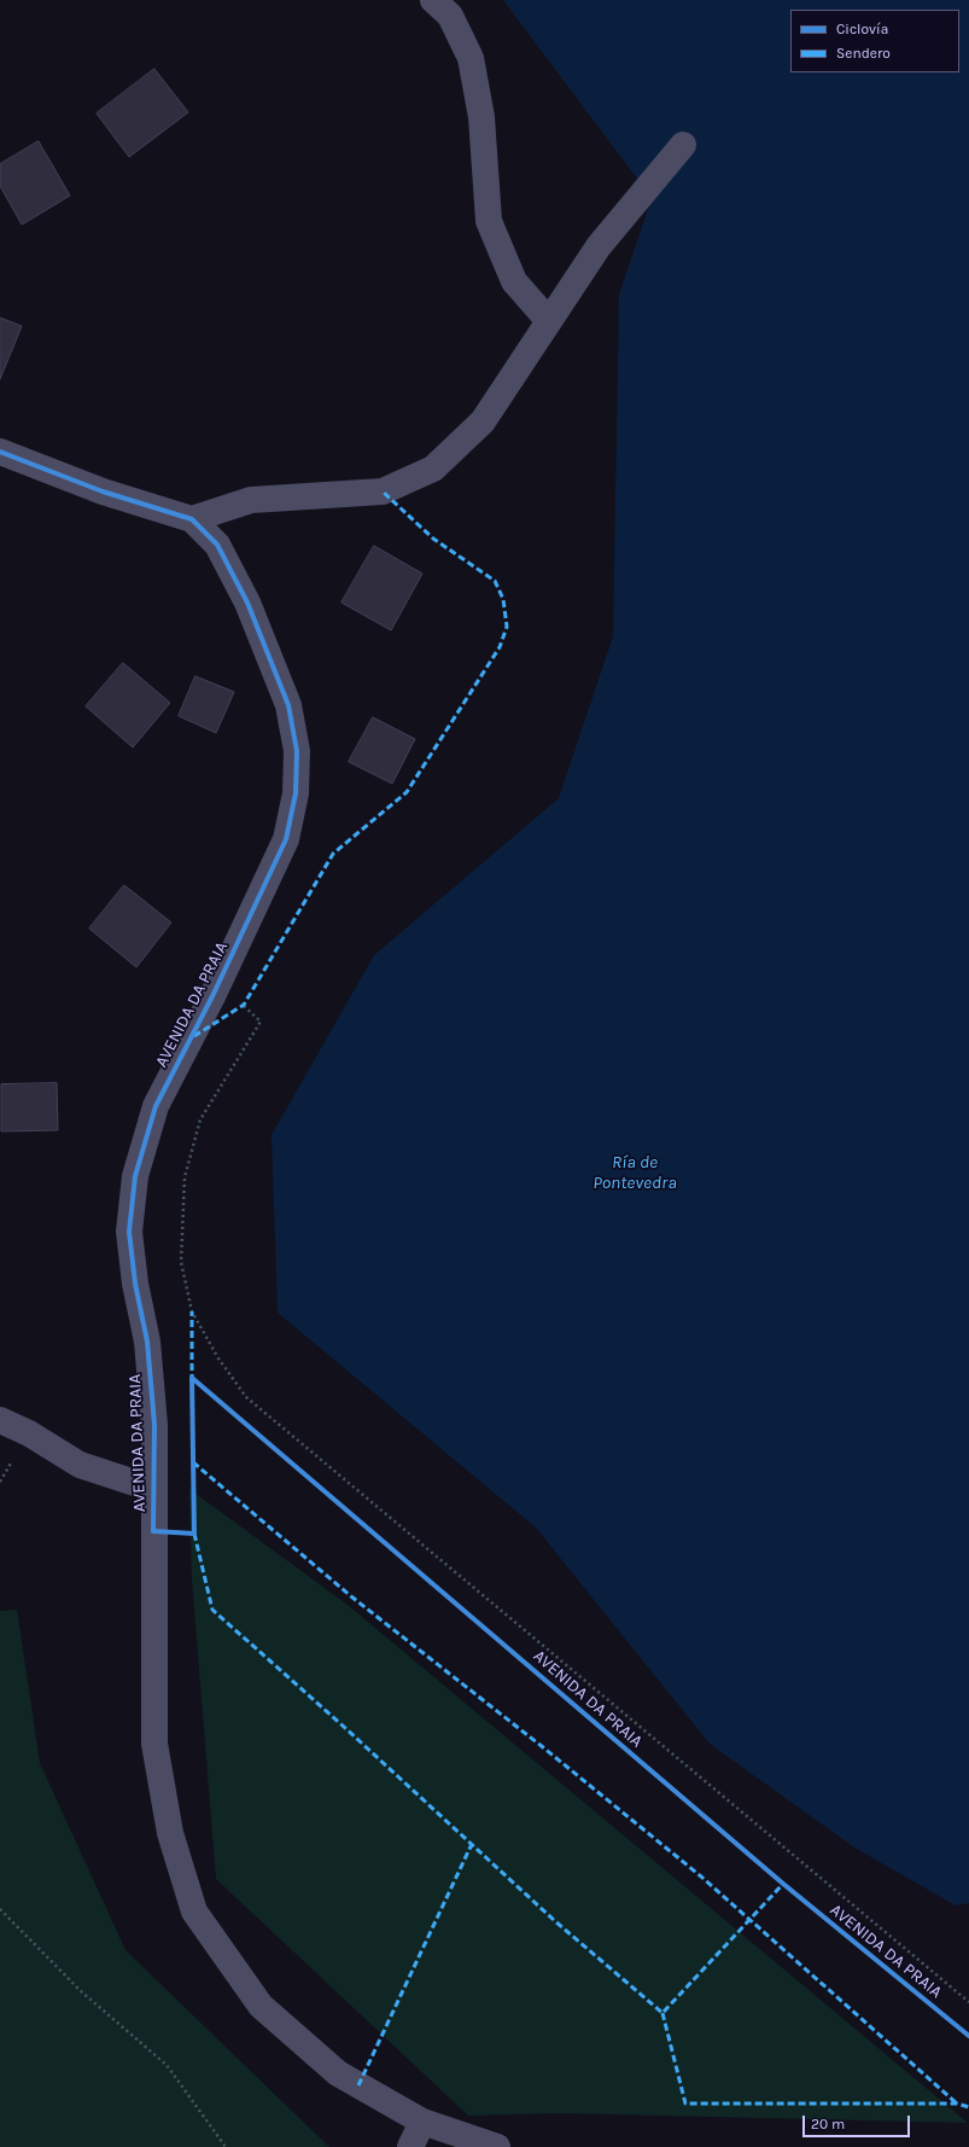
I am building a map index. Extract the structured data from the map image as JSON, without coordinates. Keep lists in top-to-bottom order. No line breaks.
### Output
{"streets":{"street":["AVENIDA DA PRAIA"]},"water":["Ría de Pontevedra"],"legend":["Ciclovía","Sendero"],"scale_bar":"20 m"}
